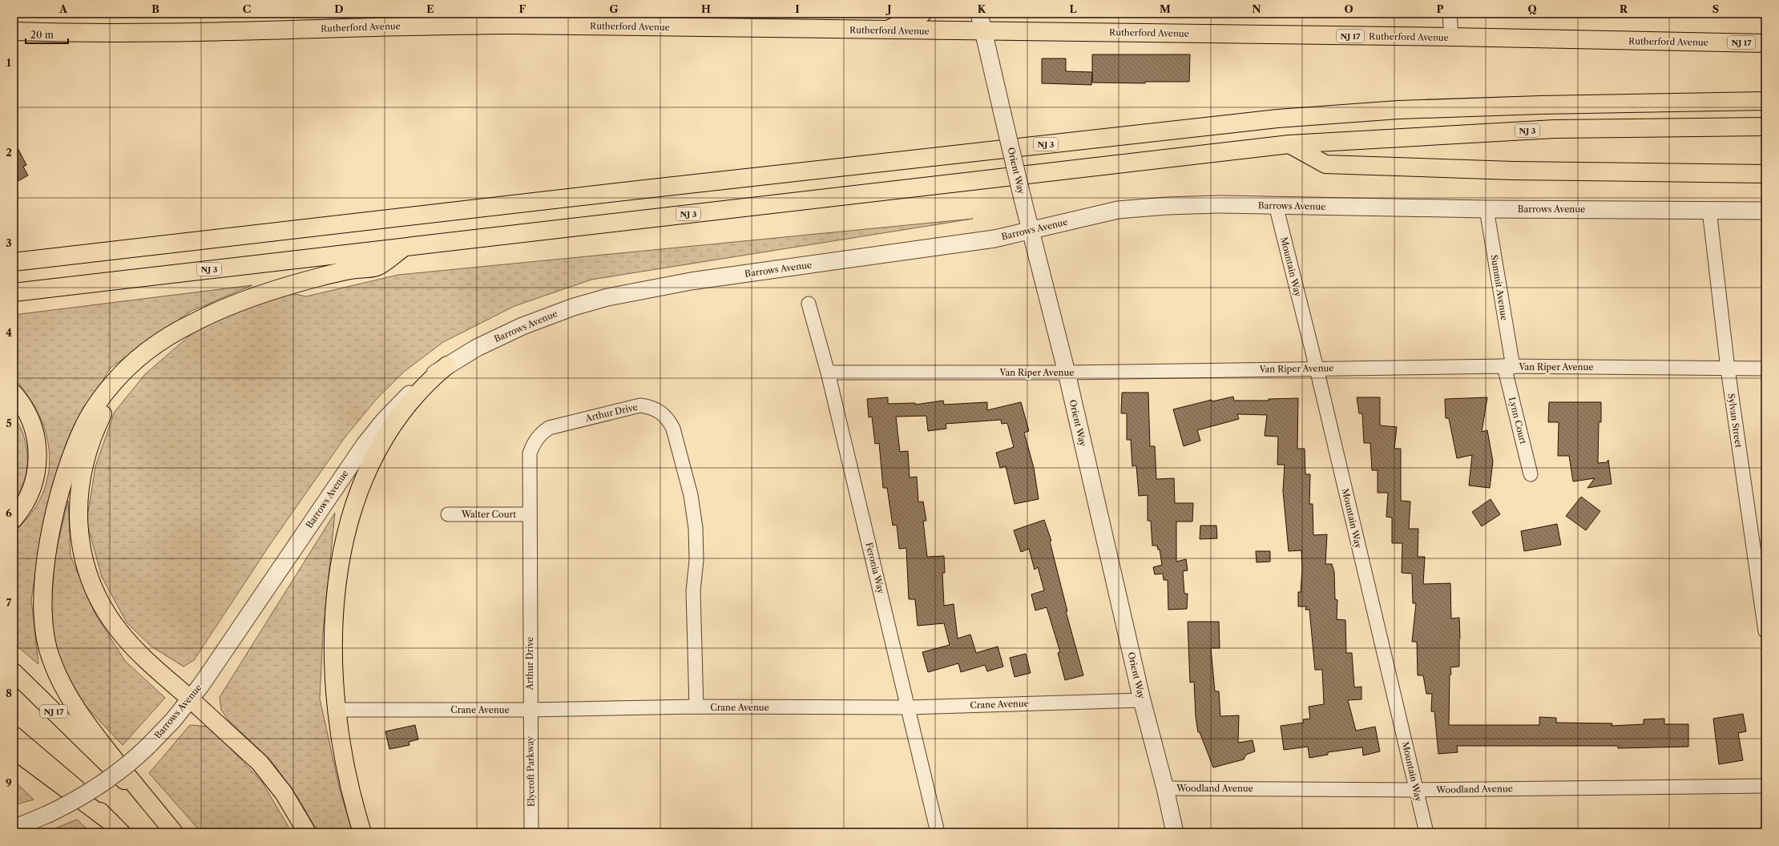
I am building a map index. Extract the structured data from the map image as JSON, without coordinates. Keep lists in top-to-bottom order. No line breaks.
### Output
{"streets":{"main road":["Rutherford Avenue","NJ 17","NJ 3"],"street":["Orient Way","Barrows Avenue","Mountain Way","Summit Avenue","Van Riper Avenue","Arthur Drive","Lynn Court","Sylvan Street","Walter Court","Feronia Way","Crane Avenue","Elycroft Parkway","Woodland Avenue"]},"crossings":[["Rutherford Avenue","Orient Way"],["Orient Way","Barrows Avenue"],["Orient Way","Van Riper Avenue"],["Orient Way","Crane Avenue"],["Orient Way","Woodland Avenue"],["Barrows Avenue","Mountain Way"],["Barrows Avenue","Summit Avenue"],["Barrows Avenue","Sylvan Street"],["Mountain Way","Van Riper Avenue"],["Mountain Way","Woodland Avenue"],["Summit Avenue","Van Riper Avenue"],["Summit Avenue","Lynn Court"],["Van Riper Avenue","Lynn Court"],["Van Riper Avenue","Sylvan Street"],["Van Riper Avenue","Feronia Way"],["Arthur Drive","Walter Court"],["Arthur Drive","Crane Avenue"],["Arthur Drive","Elycroft Parkway"],["Feronia Way","Crane Avenue"],["Crane Avenue","Elycroft Parkway"]],"scale_bar":"20 m","grid":{"columns":["A","B","C","D","E","F","G","H","I","J","K","L","M","N","O","P","Q","R","S"],"rows":["1","2","3","4","5","6","7","8","9"]}}
